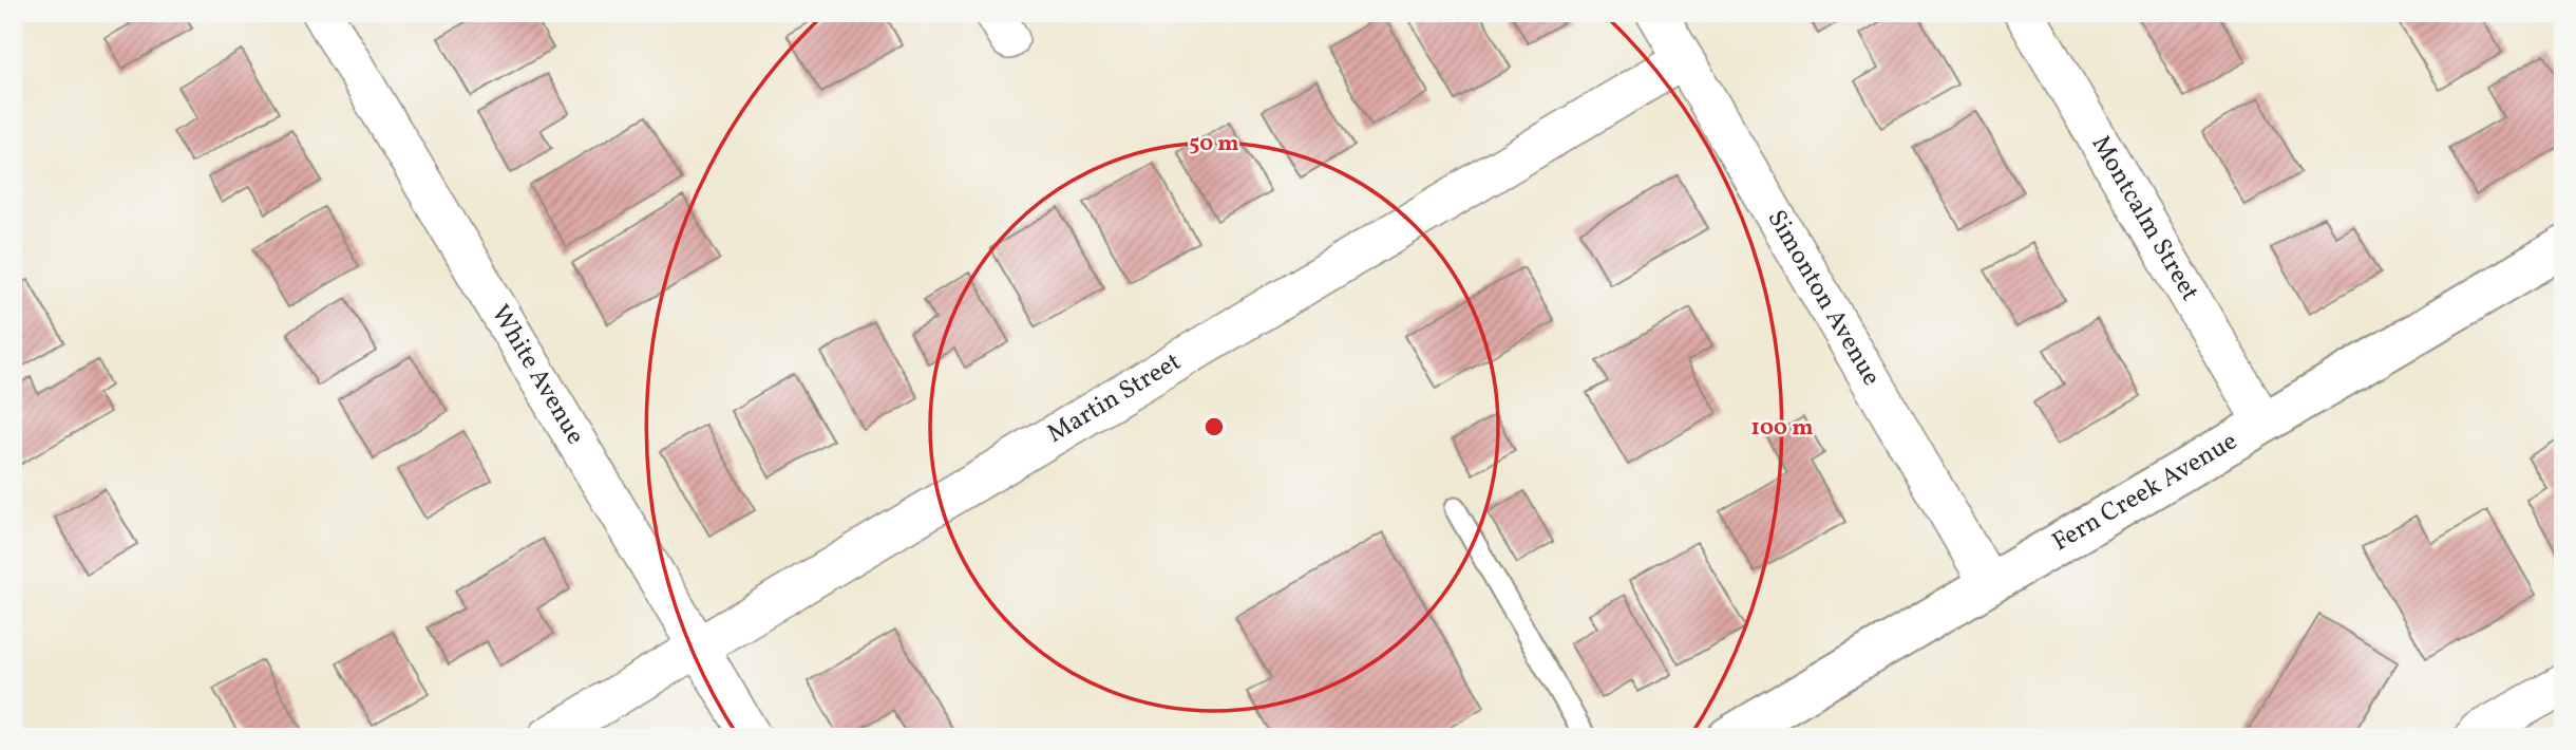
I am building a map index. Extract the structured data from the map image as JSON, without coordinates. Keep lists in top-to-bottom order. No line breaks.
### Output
{"streets":{"street":["Montcalm Street","Simonton Avenue","White Avenue","Martin Street","Fern Creek Avenue"]},"crossings":[["Montcalm Street","Fern Creek Avenue"],["Simonton Avenue","Martin Street"],["Simonton Avenue","Fern Creek Avenue"],["White Avenue","Martin Street"]],"rings":["50 m","100 m"]}
